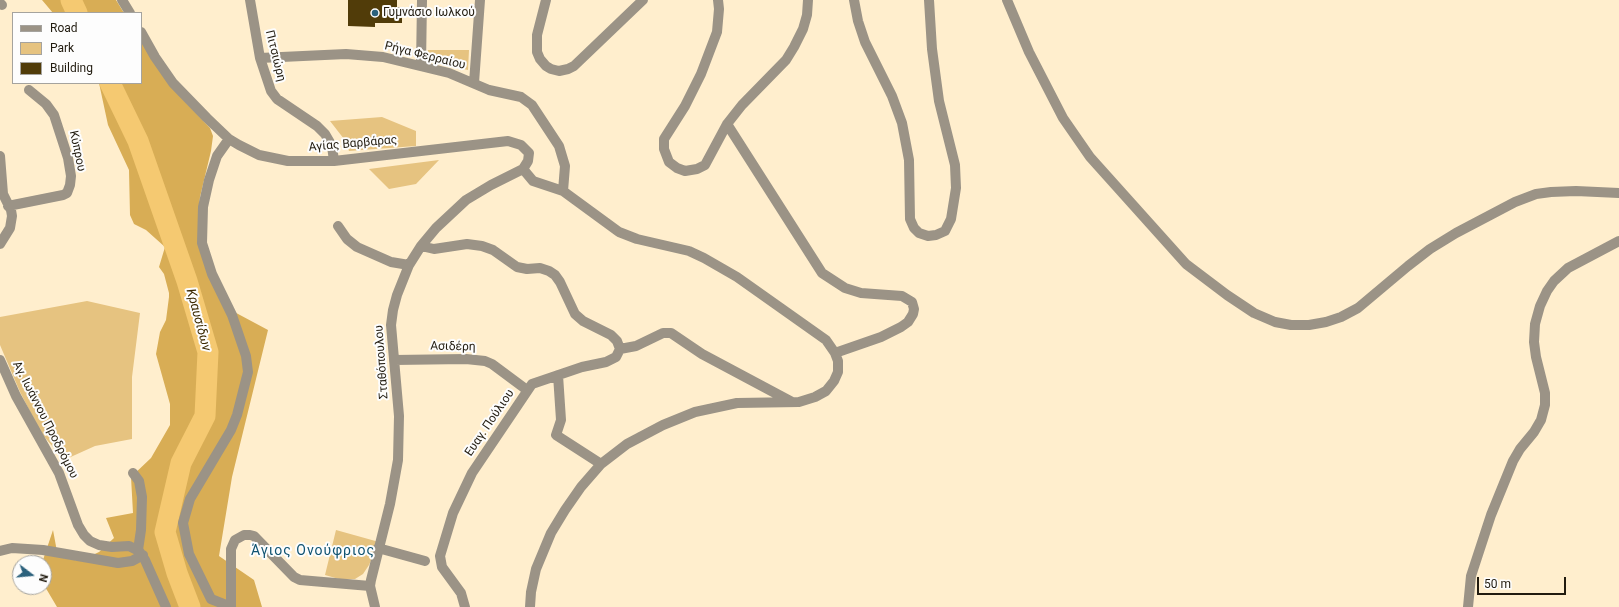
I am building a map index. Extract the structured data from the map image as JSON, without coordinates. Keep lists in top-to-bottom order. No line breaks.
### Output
{"streets":{"street":["Πιτσιώρη","Ρήγα Φερραίου","Αγίας Βαρβάρας","Κύπρου","Ασιδέρη","Σταθόπουλου","Αγ. Ιωάννου Προδρόμου","Ευαγ. Πούλιου"]},"crossings":[["Πιτσιώρη","Ρήγα Φερραίου"],["Πιτσιώρη","Αγίας Βαρβάρας"],["Αγίας Βαρβάρας","Σταθόπουλου"],["Ασιδέρη","Σταθόπουλου"],["Ασιδέρη","Ευαγ. Πούλιου"]],"districts":["Άγιος Ονούφριος"],"water":["Κραυσίδων"],"places":["Γυμνάσιο Ιωλκού"],"legend":["Road","Park","Building"],"scale_bar":"50 m","north":"right"}
